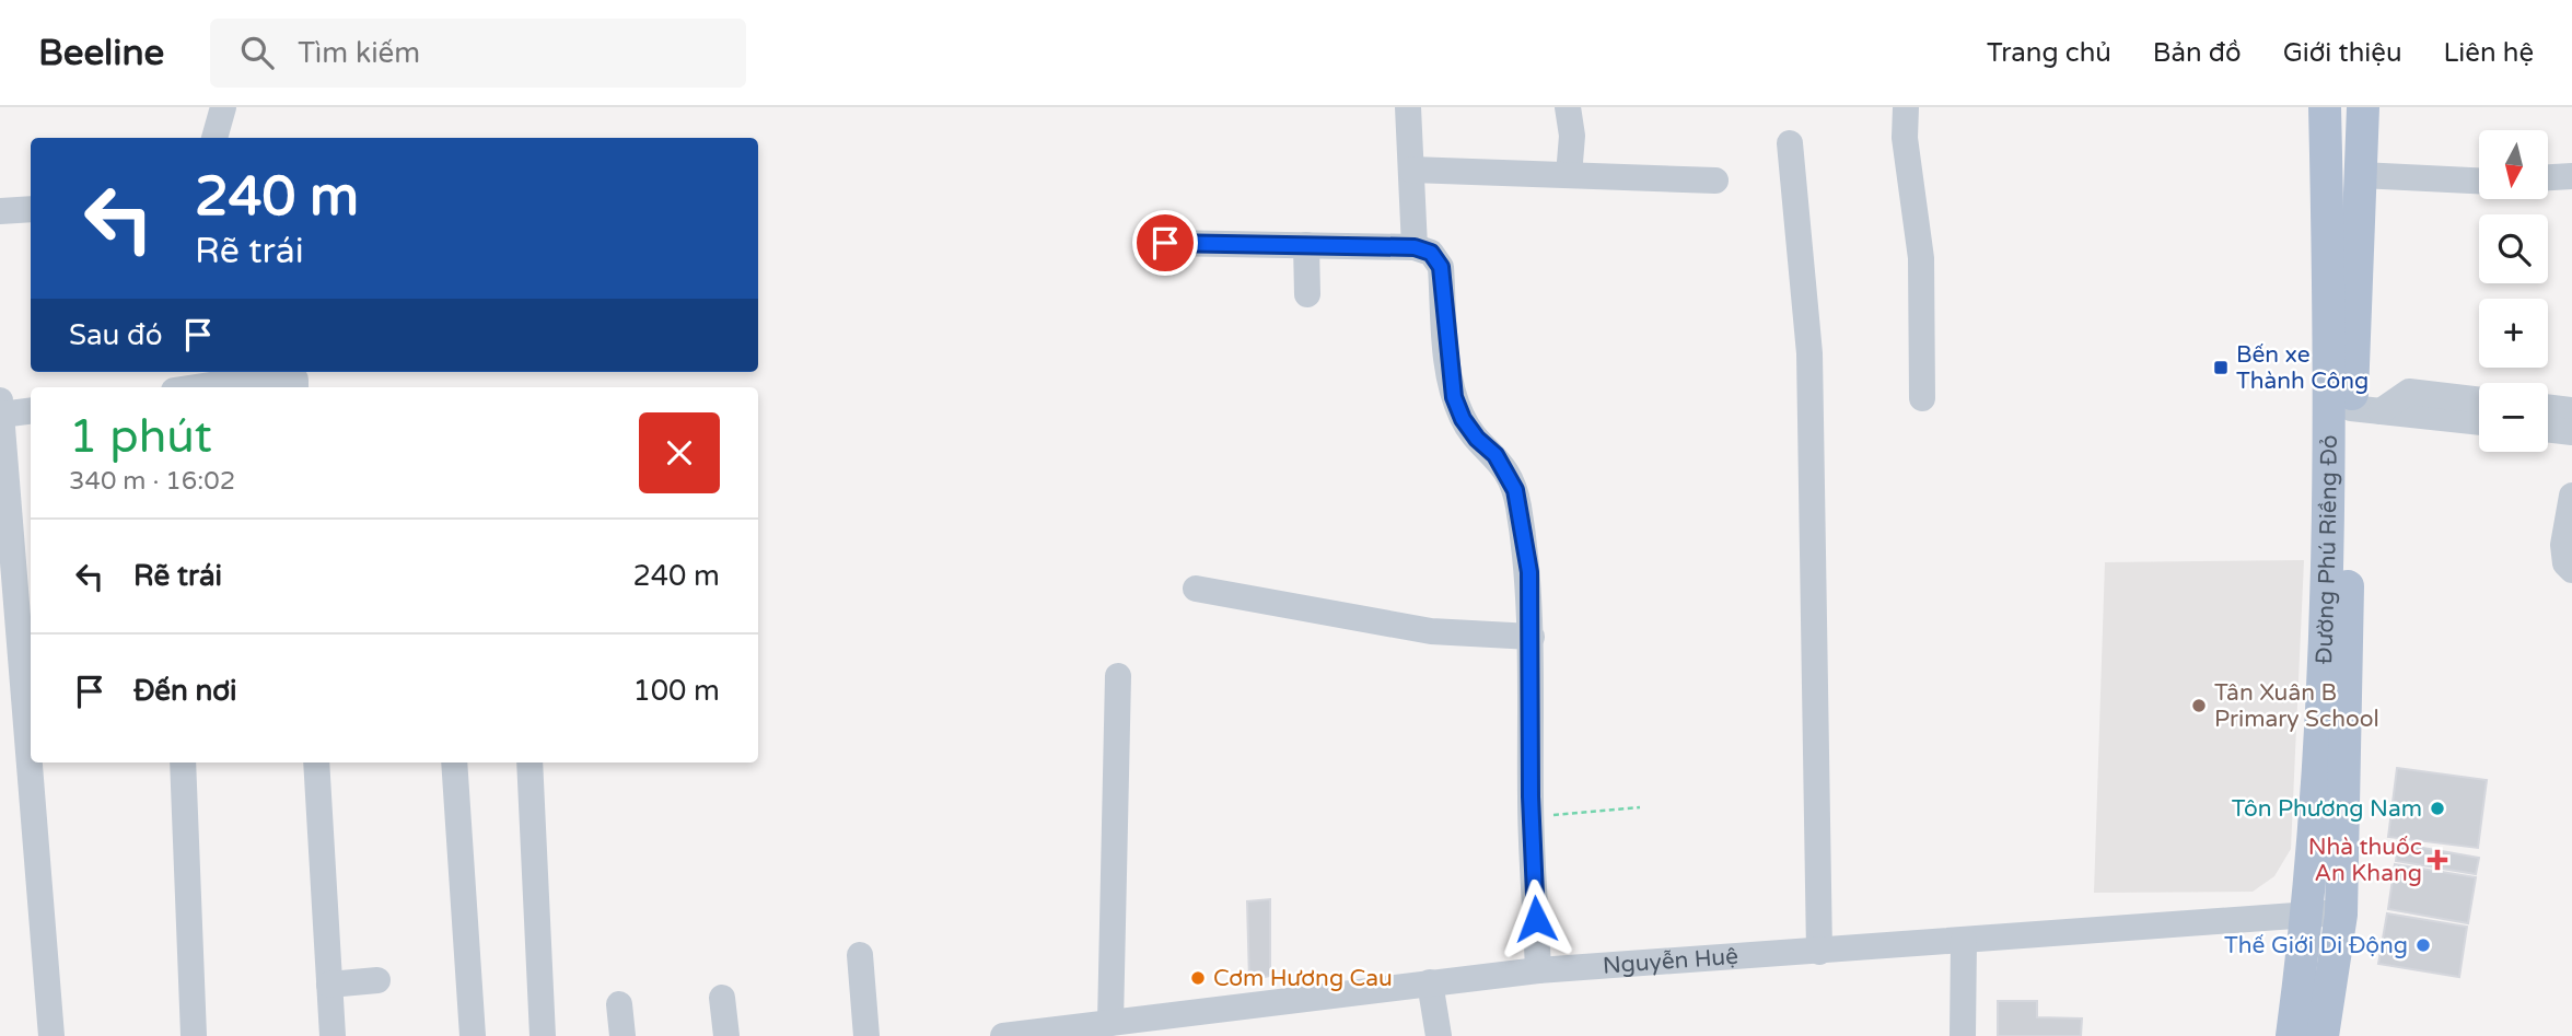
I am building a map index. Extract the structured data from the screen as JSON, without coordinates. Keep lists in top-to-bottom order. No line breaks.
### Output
{"streets":{"main road":["Đường Phú Riềng Đỏ"],"street":["Nguyễn Huệ"]},"crossings":[["Đường Phú Riềng Đỏ","Nguyễn Huệ"]],"places":{"transit":["Bến xe Thành Công"],"other":["Tân Xuân B Primary School","Tôn Phương Nam","Thế Giới Di Động","Cơm Hương Cau"],"health":["Nhà thuốc An Khang"]},"north":"bottom","page":{"header":"Beeline","search":"Tìm kiếm","nav":["Trang chủ","Bản đồ","Giới thiệu","Liên hệ"],"map_buttons":["+","−"],"turn":["240 m","Rẽ trái"],"then":"Sau đó","heading":["1 phút","340 m · 16:02"],"list":[{"name":"Rẽ trái","value":"240 m"},{"name":"Đến nơi","value":"100 m"}]}}
